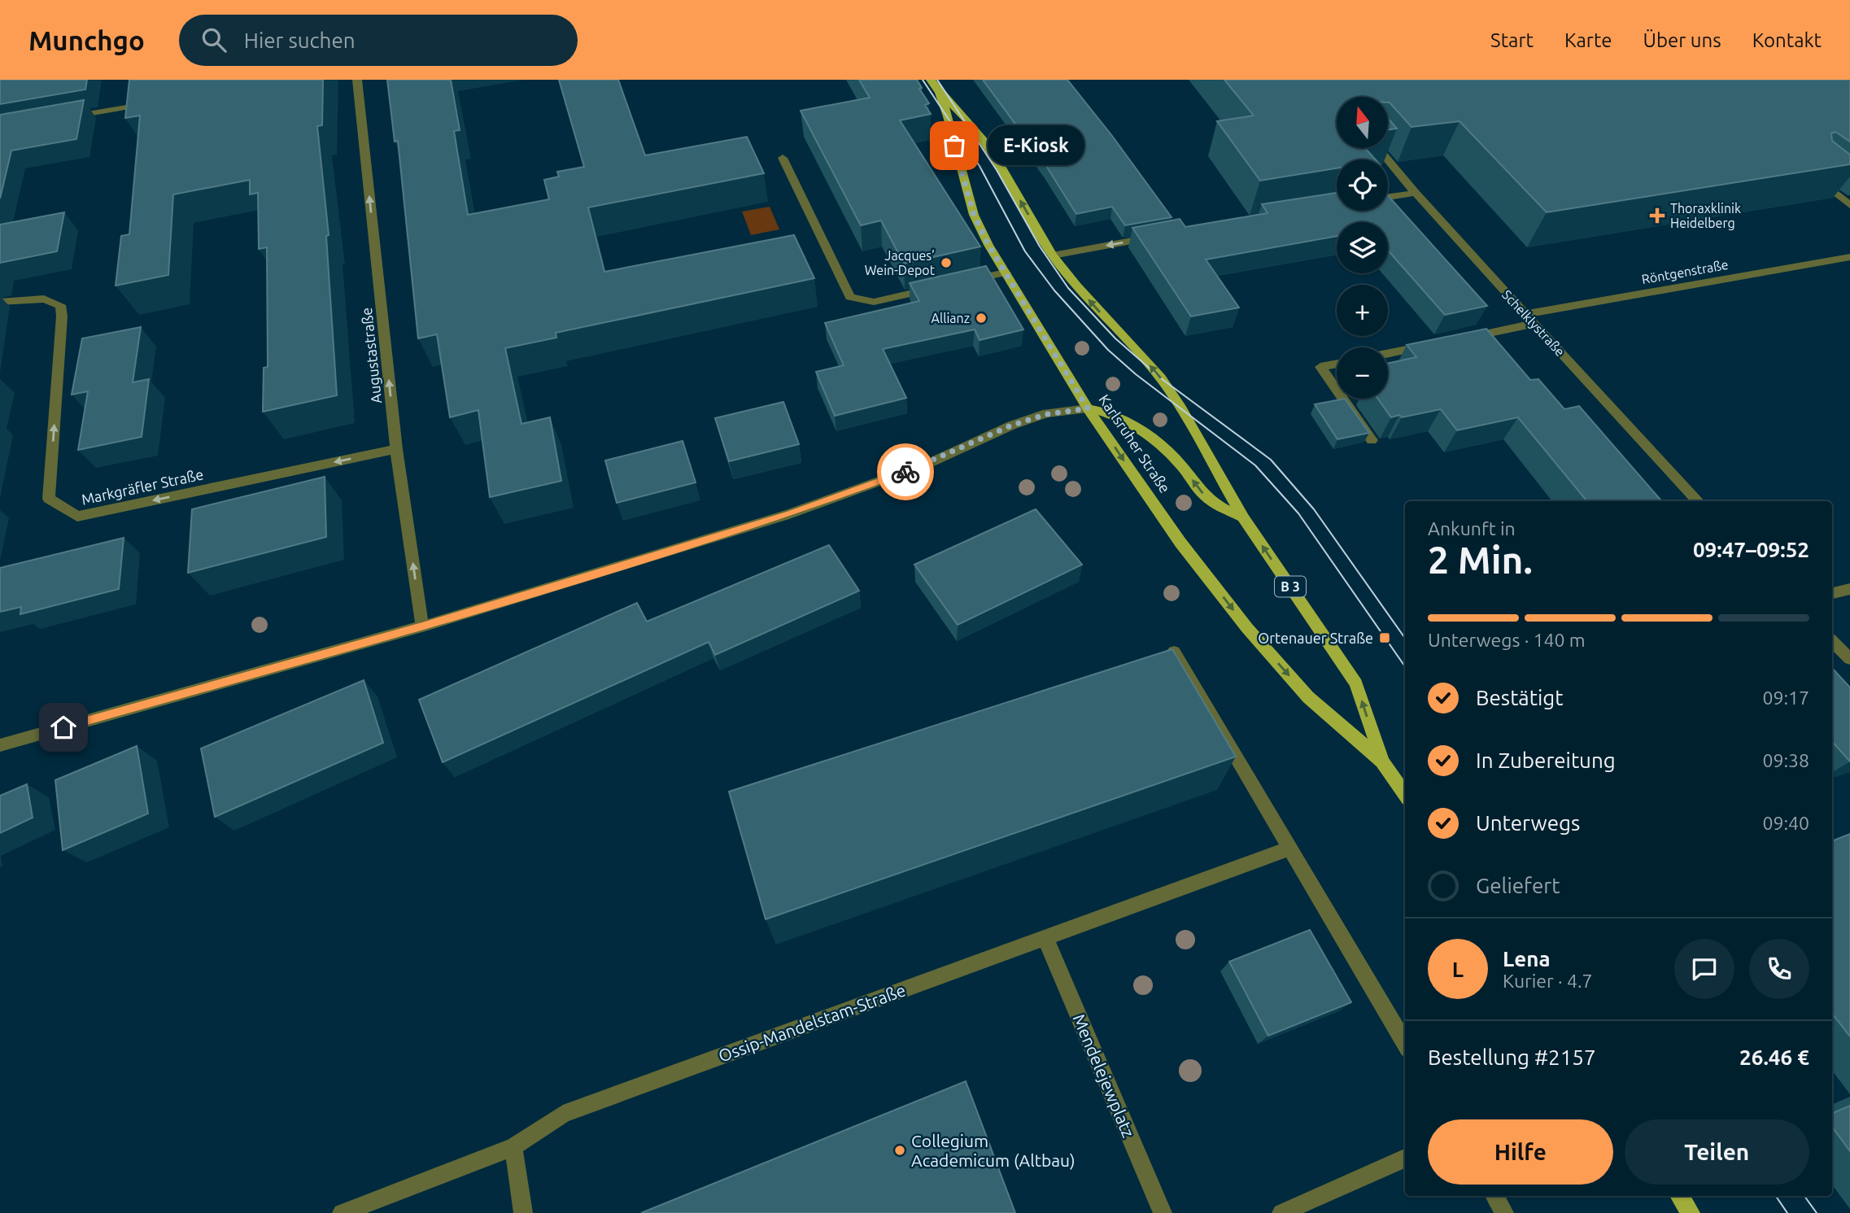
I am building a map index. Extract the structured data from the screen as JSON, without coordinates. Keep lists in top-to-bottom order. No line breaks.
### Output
{"streets":{"main road":["Karlsruher Straße","B 3"],"street":["Röntgenstraße","Schelklystraße","Augustastraße","Markgräfler Straße","Ossip-Mandelstam-Straße","Mendelejewplatz"]},"crossings":[["Röntgenstraße","Schelklystraße"],["Augustastraße","Markgräfler Straße"],["Karlsruher Straße","B 3"],["Ossip-Mandelstam-Straße","Mendelejewplatz"]],"one_way":["Augustastraße"],"places":{"other":["E-Kiosk","Jacques’ Wein-Depot","Allianz","Collegium Academicum (Altbau)"],"health":["Thoraxklinik Heidelberg"],"transit":["Ortenauer Straße"]},"north":"top","page":{"header":"Munchgo","search":"Hier suchen","nav":["Start","Karte","Über uns","Kontakt"],"map_buttons":["+","−"],"bubble":"E-Kiosk","heading":["2 Min.","Ankunft in","09:47–09:52"],"panel":["Lena","Kurier · 4.7","Bestellung #2157","26.46 €"],"bar":"Unterwegs · 140 m","list":[["Bestätigt","09:17"],["In Zubereitung","09:38"],["Unterwegs","09:40"],"Geliefert"],"round":"L","buttons":["Hilfe","Teilen"]}}
